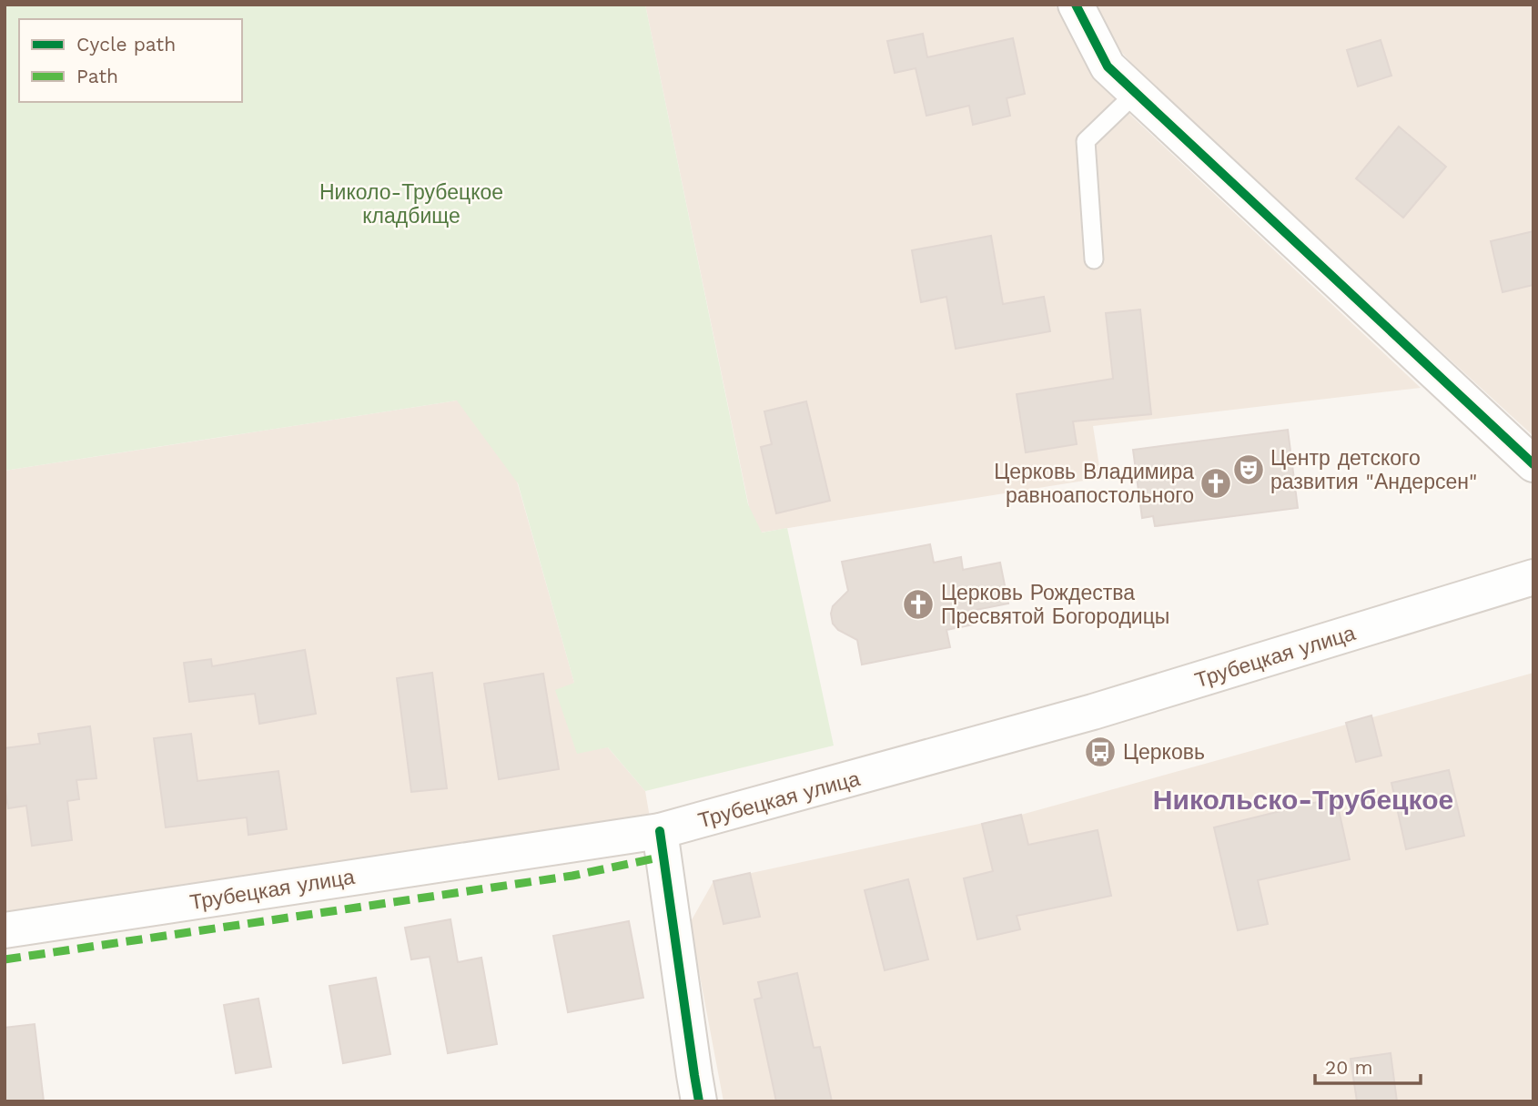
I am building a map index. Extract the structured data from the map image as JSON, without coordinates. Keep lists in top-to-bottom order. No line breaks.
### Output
{"streets":{"main road":["Трубецкая улица"]},"districts":["Никольско-Трубецкое"],"parks":["Николо-Трубецкое кладбище"],"places":{"theatre":["Центр детского развития \"Андерсен\""],"church":["Церковь Владимира равноапостольного","Церковь Рождества Пресвятой Богородицы"],"bus stop":["Церковь"]},"legend":["Cycle path","Path"],"scale_bar":"20 m"}
